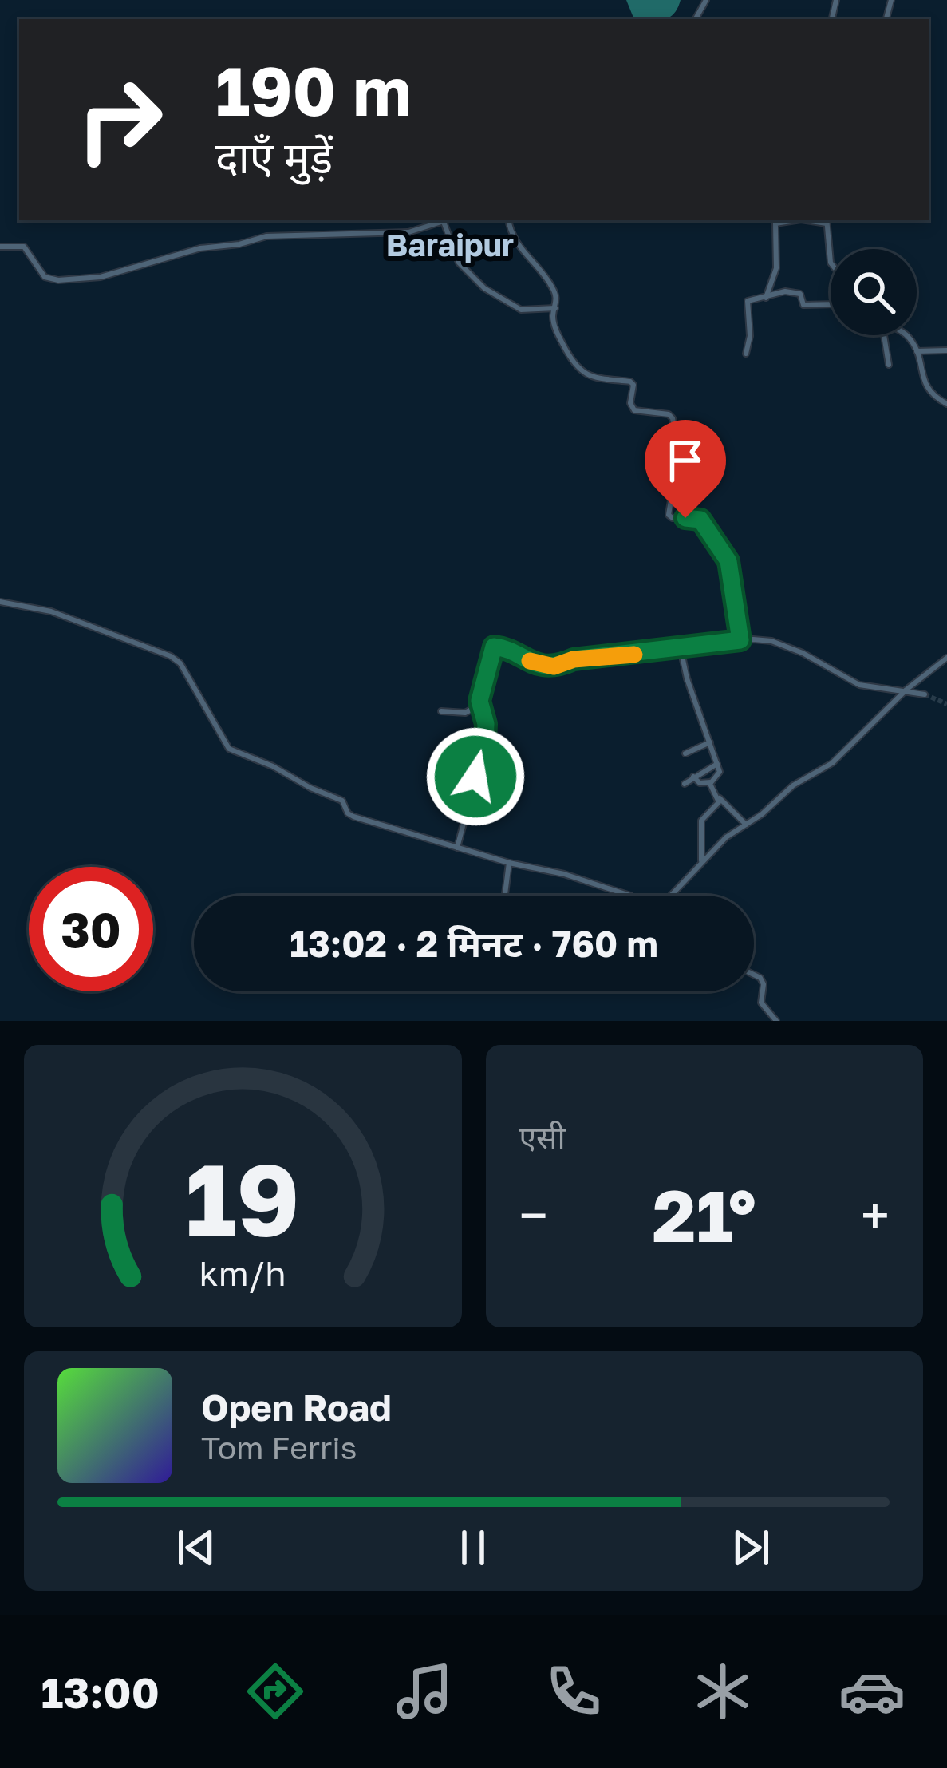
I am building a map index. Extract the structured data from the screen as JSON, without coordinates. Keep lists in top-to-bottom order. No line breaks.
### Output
{"districts":["Baraipur"],"page":{"turn":["190 m","दाएँ मुड़ें"],"limit":"30","trip":"13:02 · 2 मिनट · 760 m","tile":"एसी","heat":["−","21°","+"],"song":["Open Road","Tom Ferris"],"tabs":"13:00","gauge":["19","km/h"]}}
